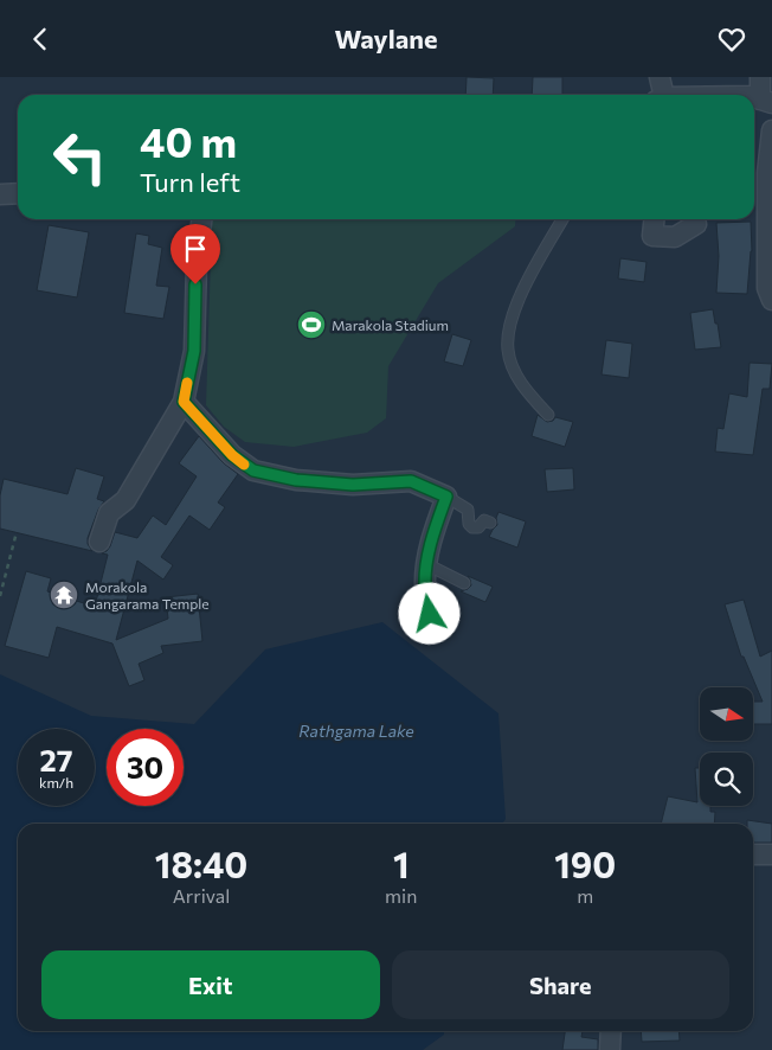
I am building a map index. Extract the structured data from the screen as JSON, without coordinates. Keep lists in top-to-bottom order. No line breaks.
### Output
{"water":["Rathgama Lake"],"places":{"sports":["Marakola Stadium"],"temple":["Morakola Gangarama Temple"]},"north":"right","page":{"header":"Waylane","turn":["40 m","Turn left"],"speed":"27 km/h","limit":"30","eta":["18:40","Arrival","1","min","190","m"],"buttons":["Exit","Share"]}}
